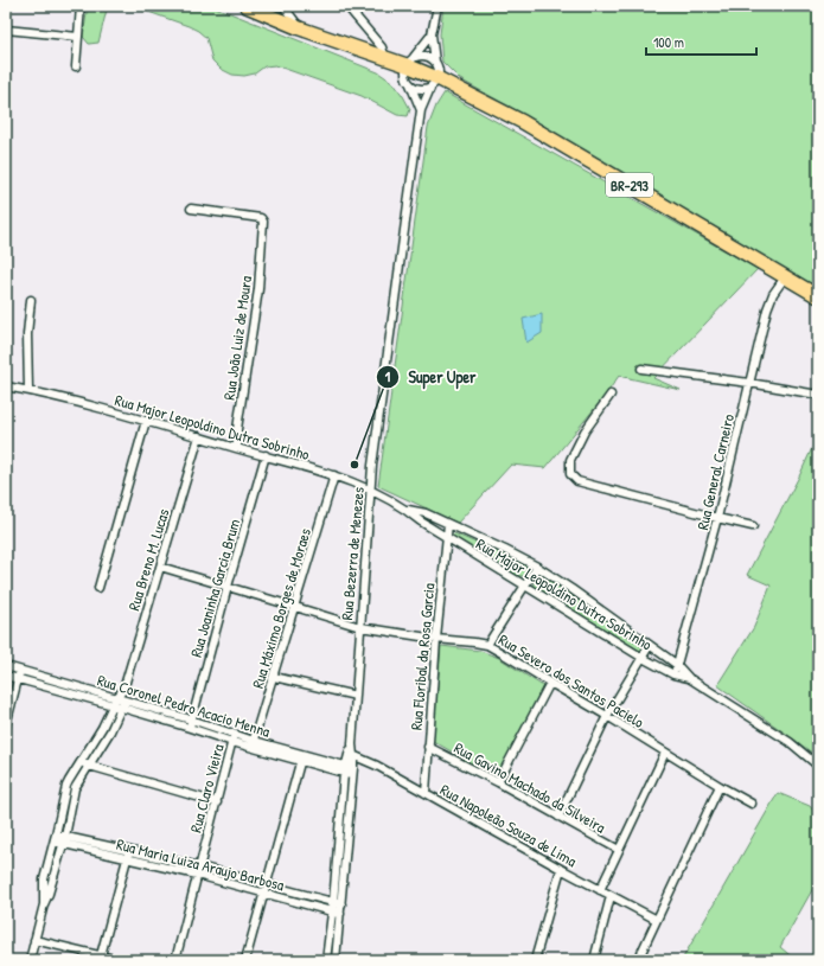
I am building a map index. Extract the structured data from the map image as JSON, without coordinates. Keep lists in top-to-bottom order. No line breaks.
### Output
{"streets":{"highway":["BR-293"],"street":["Rua João Luiz de Moura","Rua Major Leopoldino Dutra Sobrinho","Rua General Carneiro","Rua Bezerra de Menezes","Rua Breno M. Lucas","Rua Joaninha Garcia Brum","Rua Máximo Borges de Moraes","Rua Floribal da Rosa Garcia","Rua Severo dos Santos Pacielo","Rua Coronel Pedro Acacio Menna","Rua Gavino Machado da Silveira","Rua Claro Vieira","Rua Napoleão Souza de Lima","Rua Maria Luiza Araujo Barbosa"]},"crossings":[["BR-293","Rua General Carneiro"],["BR-293","Rua Bezerra de Menezes"],["Rua João Luiz de Moura","Rua Major Leopoldino Dutra Sobrinho"],["Rua Major Leopoldino Dutra Sobrinho","Rua General Carneiro"],["Rua Major Leopoldino Dutra Sobrinho","Rua Bezerra de Menezes"],["Rua Major Leopoldino Dutra Sobrinho","Rua Breno M. Lucas"],["Rua Major Leopoldino Dutra Sobrinho","Rua Joaninha Garcia Brum"],["Rua Major Leopoldino Dutra Sobrinho","Rua Máximo Borges de Moraes"],["Rua Major Leopoldino Dutra Sobrinho","Rua Floribal da Rosa Garcia"],["Rua Bezerra de Menezes","Rua Severo dos Santos Pacielo"],["Rua Bezerra de Menezes","Rua Coronel Pedro Acacio Menna"],["Rua Bezerra de Menezes","Rua Napoleão Souza de Lima"],["Rua Bezerra de Menezes","Rua Maria Luiza Araujo Barbosa"],["Rua Breno M. Lucas","Rua Severo dos Santos Pacielo"],["Rua Breno M. Lucas","Rua Coronel Pedro Acacio Menna"],["Rua Breno M. Lucas","Rua Maria Luiza Araujo Barbosa"],["Rua Joaninha Garcia Brum","Rua Severo dos Santos Pacielo"],["Rua Joaninha Garcia Brum","Rua Coronel Pedro Acacio Menna"],["Rua Máximo Borges de Moraes","Rua Severo dos Santos Pacielo"],["Rua Máximo Borges de Moraes","Rua Coronel Pedro Acacio Menna"],["Rua Floribal da Rosa Garcia","Rua Severo dos Santos Pacielo"],["Rua Floribal da Rosa Garcia","Rua Gavino Machado da Silveira"],["Rua Floribal da Rosa Garcia","Rua Napoleão Souza de Lima"],["Rua Coronel Pedro Acacio Menna","Rua Claro Vieira"],["Rua Claro Vieira","Rua Maria Luiza Araujo Barbosa"]],"places":["Super Uper"],"scale_bar":"100 m"}
